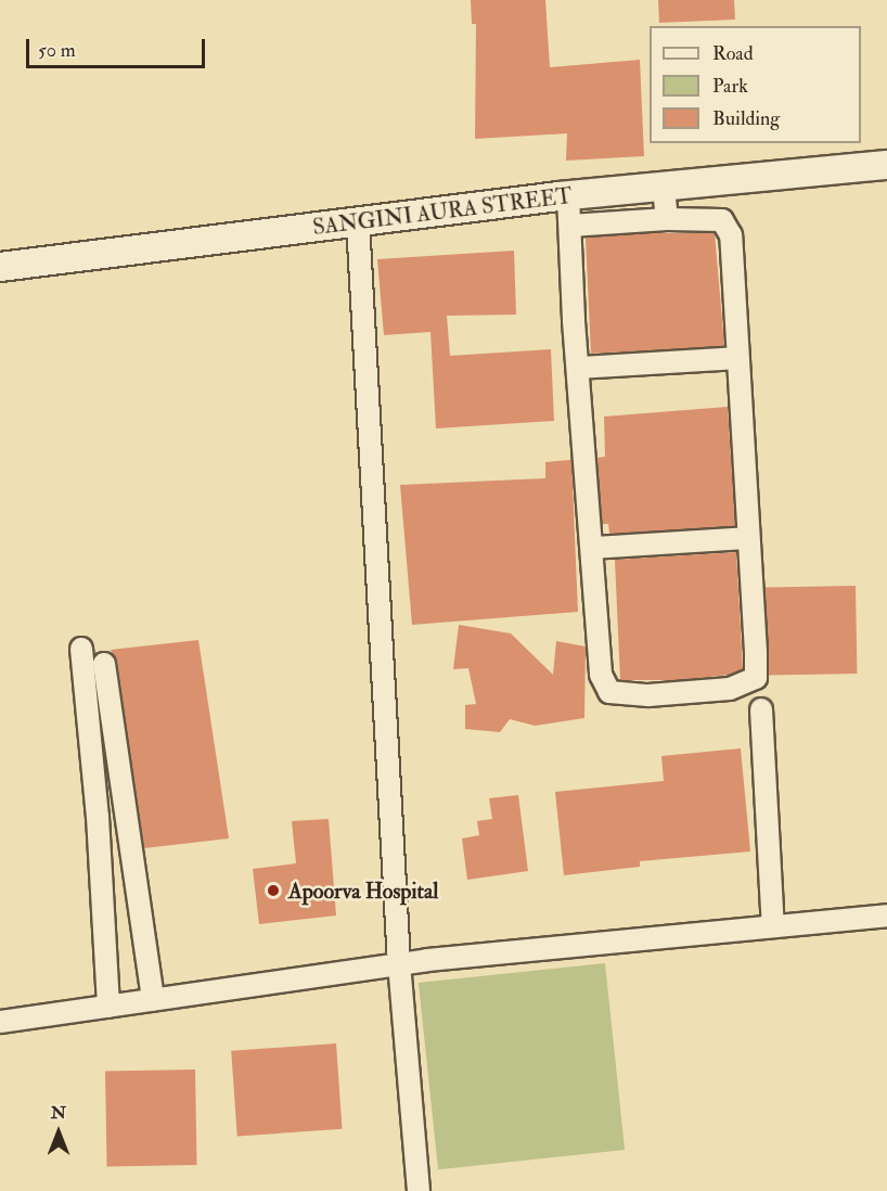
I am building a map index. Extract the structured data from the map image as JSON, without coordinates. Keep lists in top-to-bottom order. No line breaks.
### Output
{"streets":{"street":["SANGINI AURA STREET"]},"places":["Apoorva Hospital"],"legend":["Road","Park","Building"],"scale_bar":"50 m","north":"top"}
